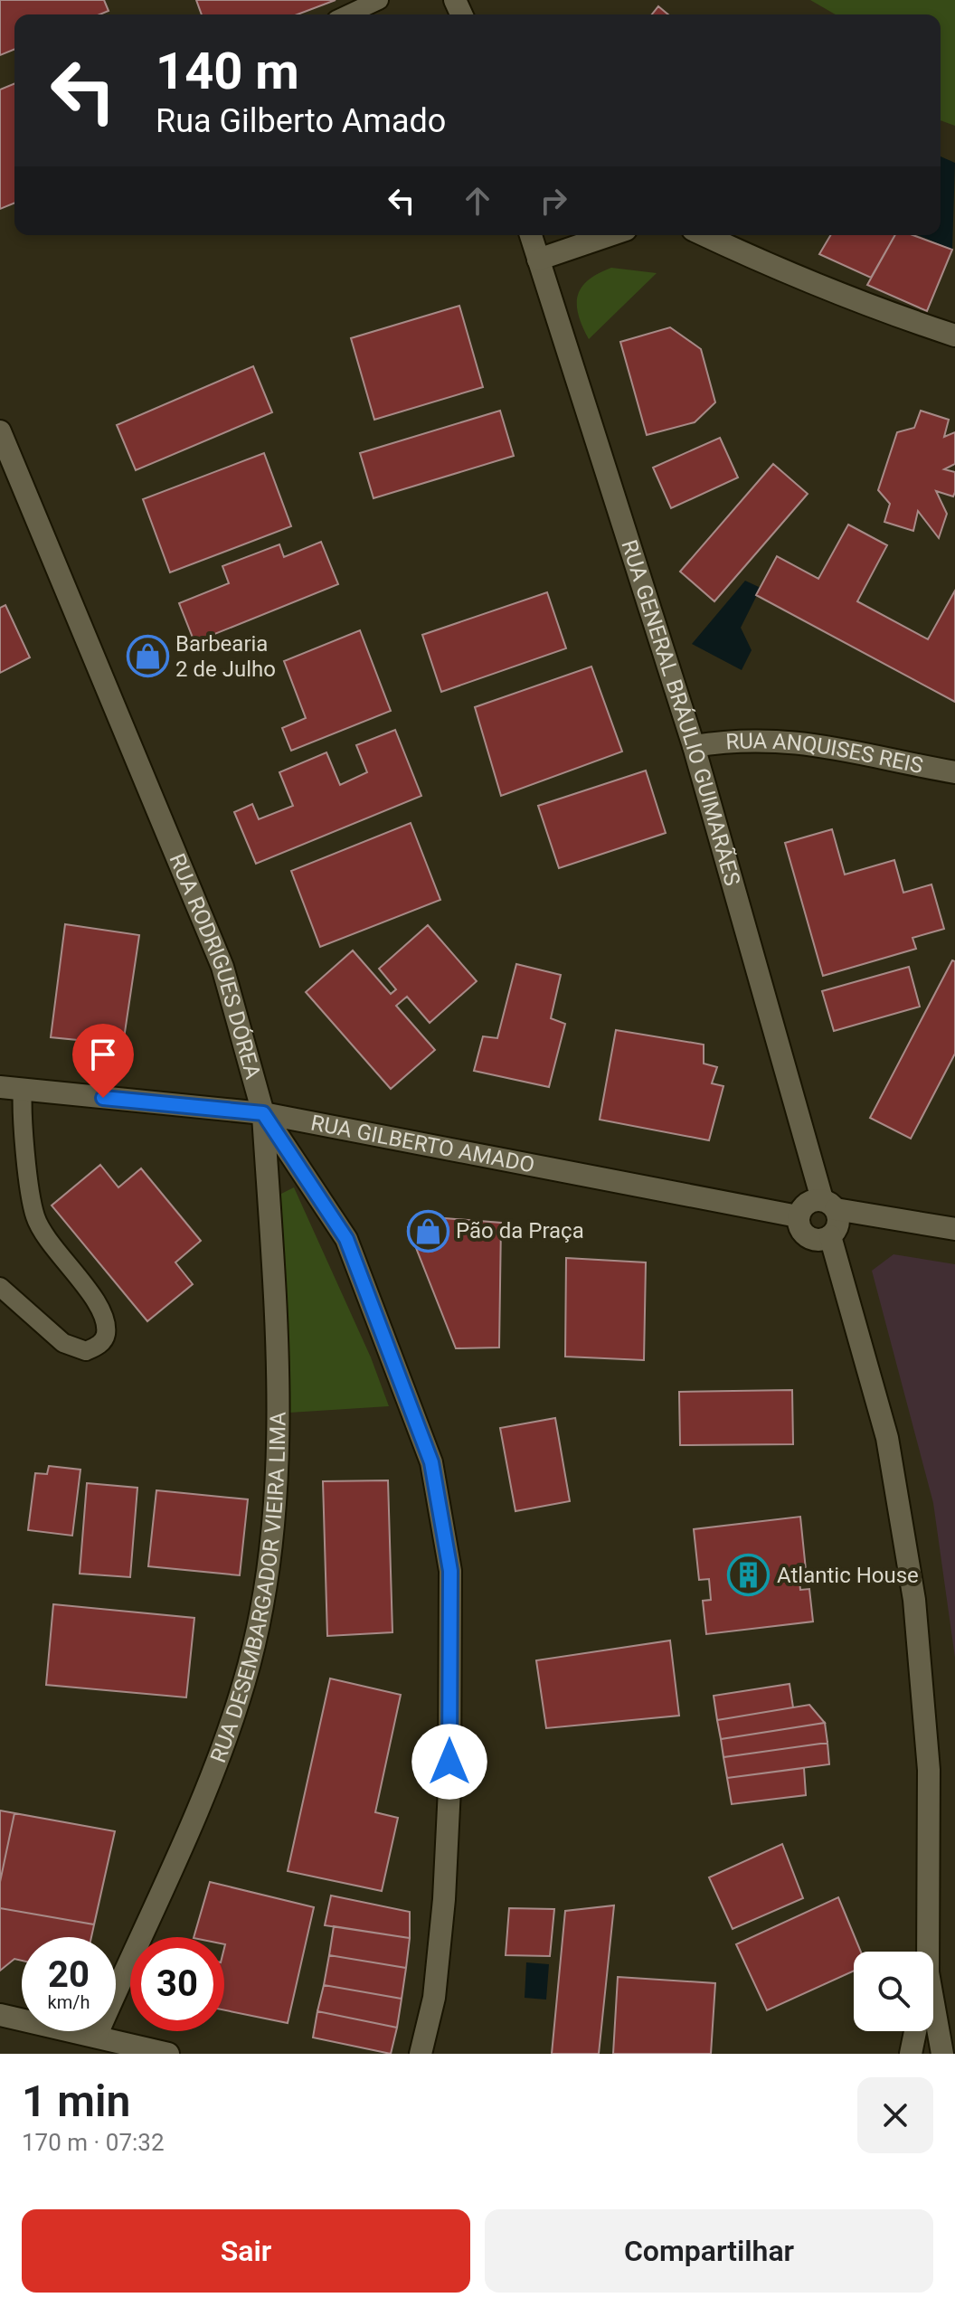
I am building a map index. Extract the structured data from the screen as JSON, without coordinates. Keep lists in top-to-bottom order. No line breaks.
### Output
{"streets":{"street":["RUA GENERAL BRÁULIO GUIMARÃES","RUA ANQUISES REIS","RUA RODRIGUES DÓREA","RUA GILBERTO AMADO","RUA DESEMBARGADOR VIEIRA LIMA"]},"crossings":[["RUA GENERAL BRÁULIO GUIMARÃES","RUA ANQUISES REIS"],["RUA GENERAL BRÁULIO GUIMARÃES","RUA GILBERTO AMADO"],["RUA RODRIGUES DÓREA","RUA GILBERTO AMADO"],["RUA RODRIGUES DÓREA","RUA DESEMBARGADOR VIEIRA LIMA"],["RUA GILBERTO AMADO","RUA DESEMBARGADOR VIEIRA LIMA"]],"places":{"shop":["Barbearia 2 de Julho","Pão da Praça"],"building":["Atlantic House"]},"page":{"turn":["140 m","Rua Gilberto Amado"],"speed":"20 km/h","limit":"30","heading":["1 min","170 m · 07:32"],"buttons":["Sair","Compartilhar"]}}
